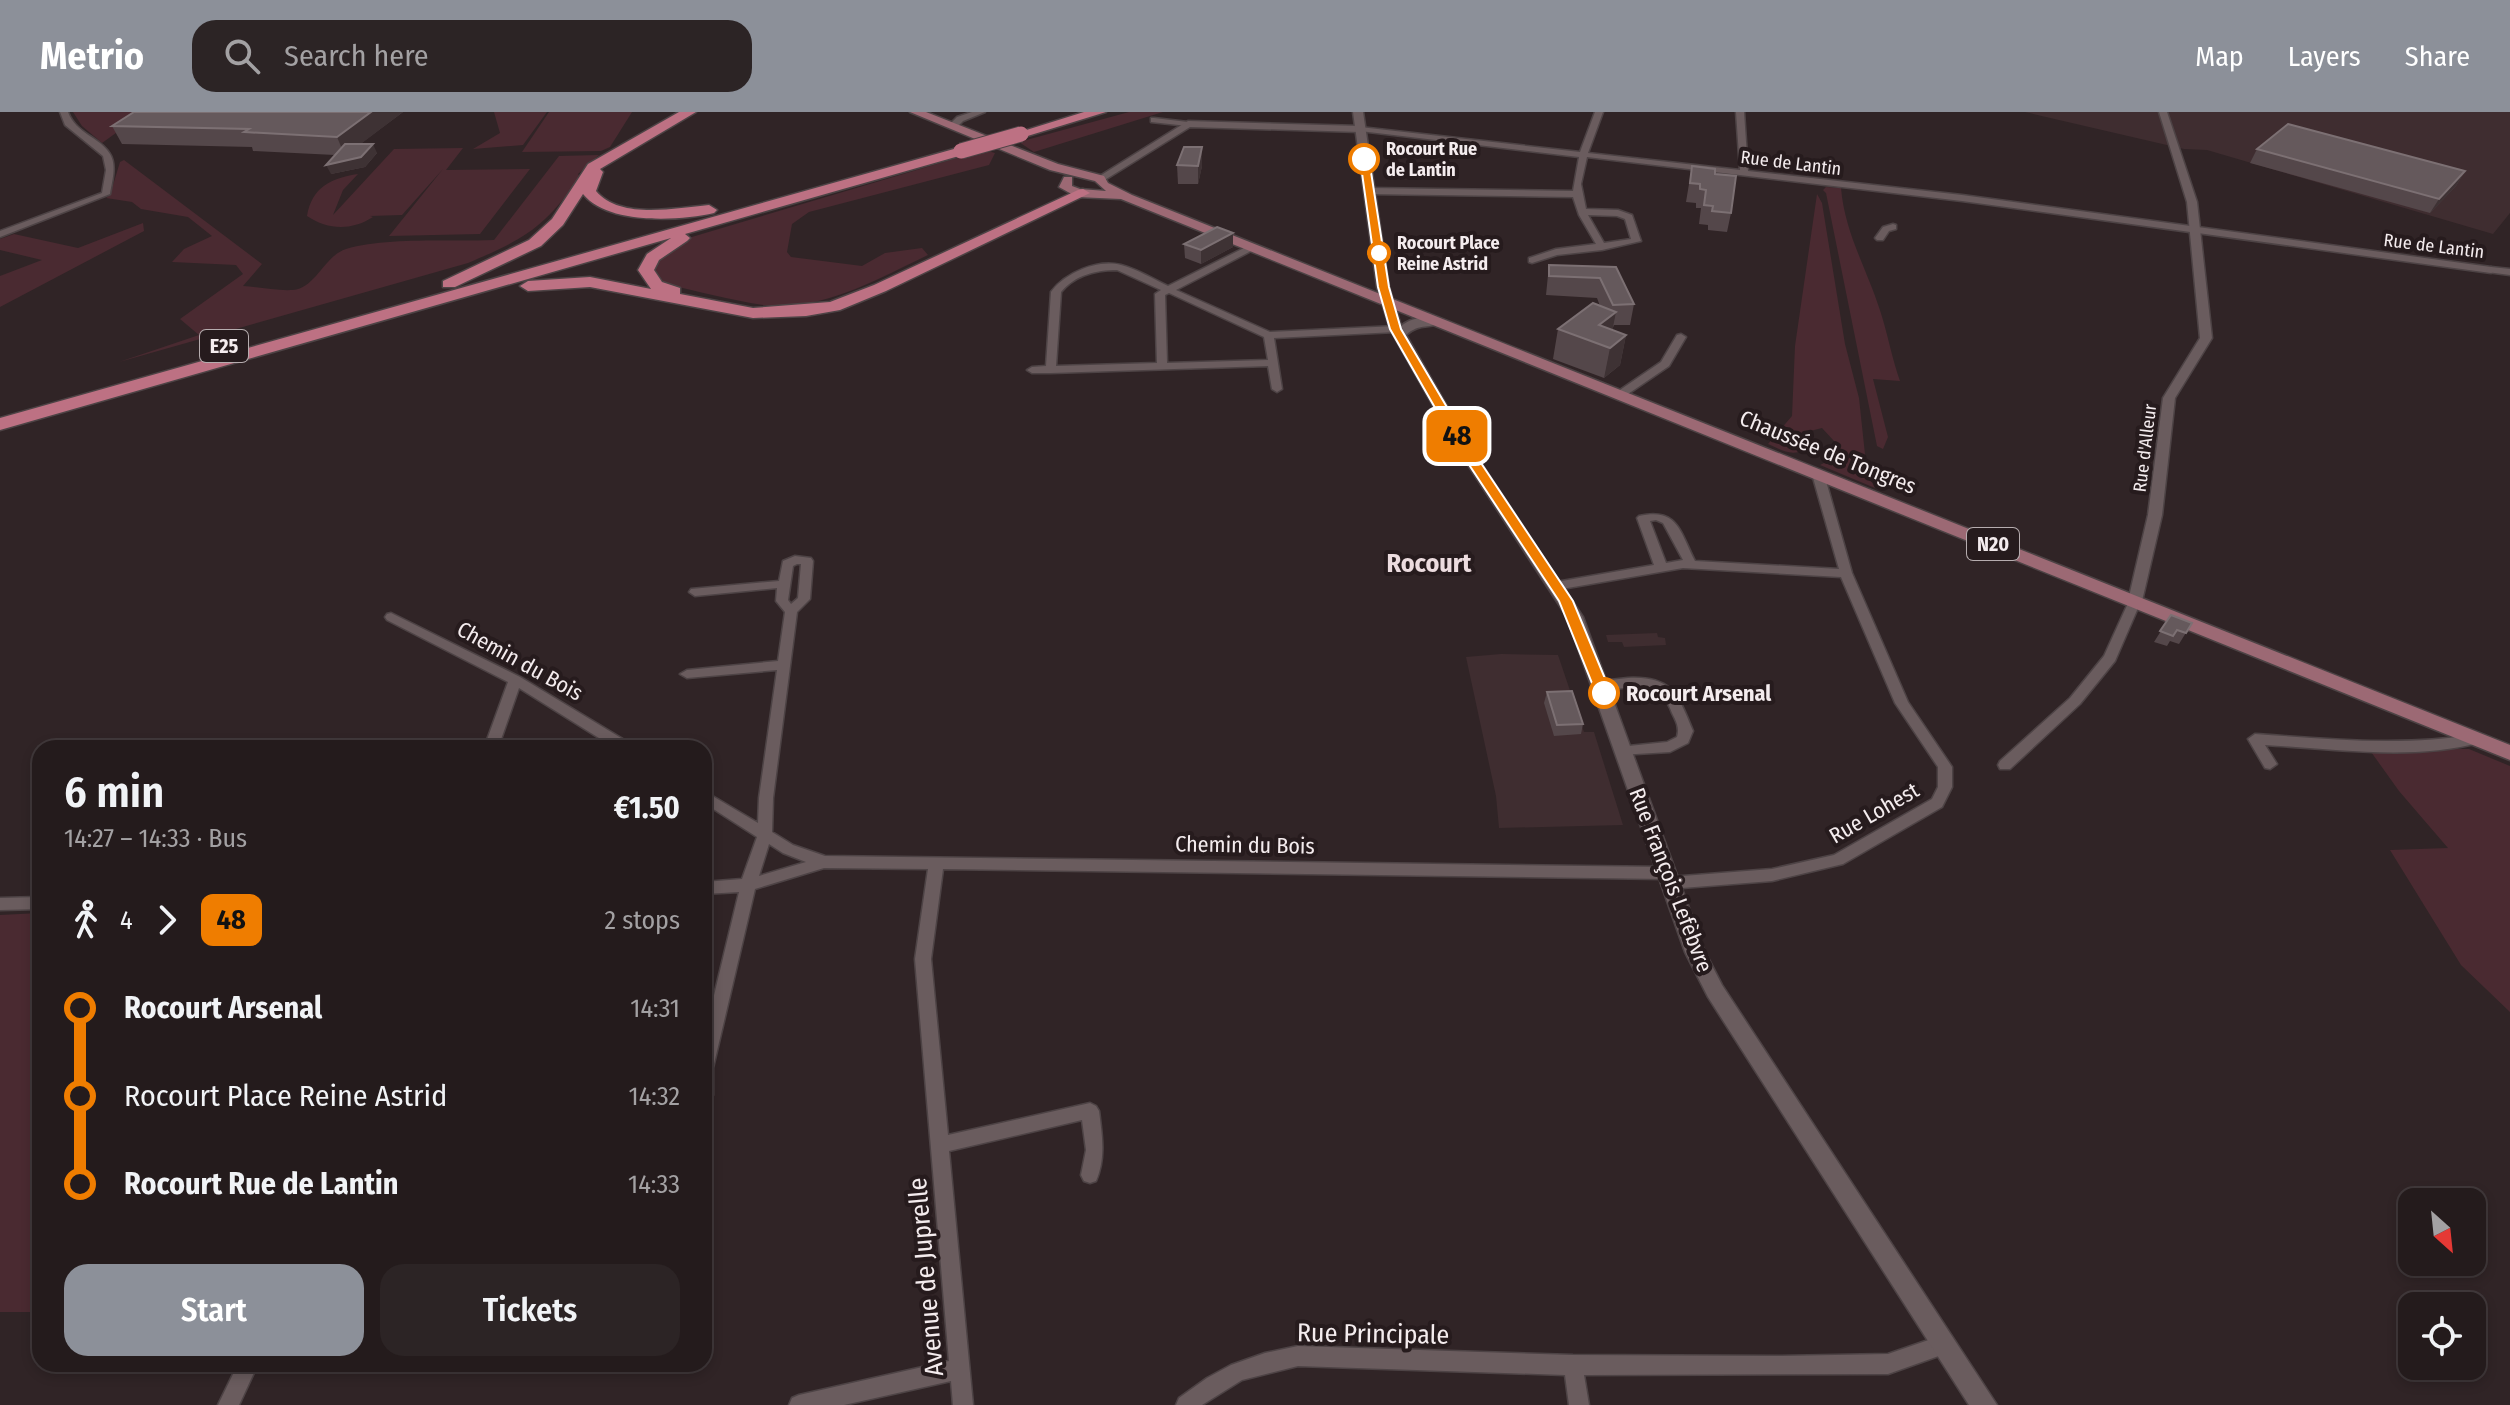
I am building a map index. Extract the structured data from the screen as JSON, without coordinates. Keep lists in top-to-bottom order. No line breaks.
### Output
{"streets":{"highway":["E25"],"main road":["Chaussée de Tongres","N20","Rue François Lefèbvre"],"street":["Rue de Lantin","Rue d'Alleur","Chemin du Bois","Rue Lohest","Avenue de Juprelle","Rue Principale"]},"crossings":[["Rue de Lantin","Rue d'Alleur"],["Rue de Lantin","Rue François Lefèbvre"],["Rue d'Alleur","Chaussée de Tongres"],["Chaussée de Tongres","Rue Lohest"],["Chaussée de Tongres","Rue François Lefèbvre"],["Chemin du Bois","Rue Lohest"],["Chemin du Bois","Rue François Lefèbvre"],["Chemin du Bois","Avenue de Juprelle"],["Rue Lohest","Rue François Lefèbvre"],["Rue François Lefèbvre","Rue Principale"]],"districts":["Rocourt"],"places":["Rocourt Rue de Lantin","Rocourt Place Reine Astrid","Rocourt Arsenal"],"lines":["bus line 48"],"north":"bottom right","page":{"header":"Metrio","search":"Search here","nav":["Map","Layers","Share"],"on_map":"48","heading":["6 min","14:27 – 14:33 · Bus","€1.50"],"legs":["4","48","2 stops"],"list":[{"name":"Rocourt Arsenal","value":"14:31"},{"name":"Rocourt Place Reine Astrid","value":"14:32"},{"name":"Rocourt Rue de Lantin","value":"14:33"}],"buttons":["Start","Tickets"]}}
